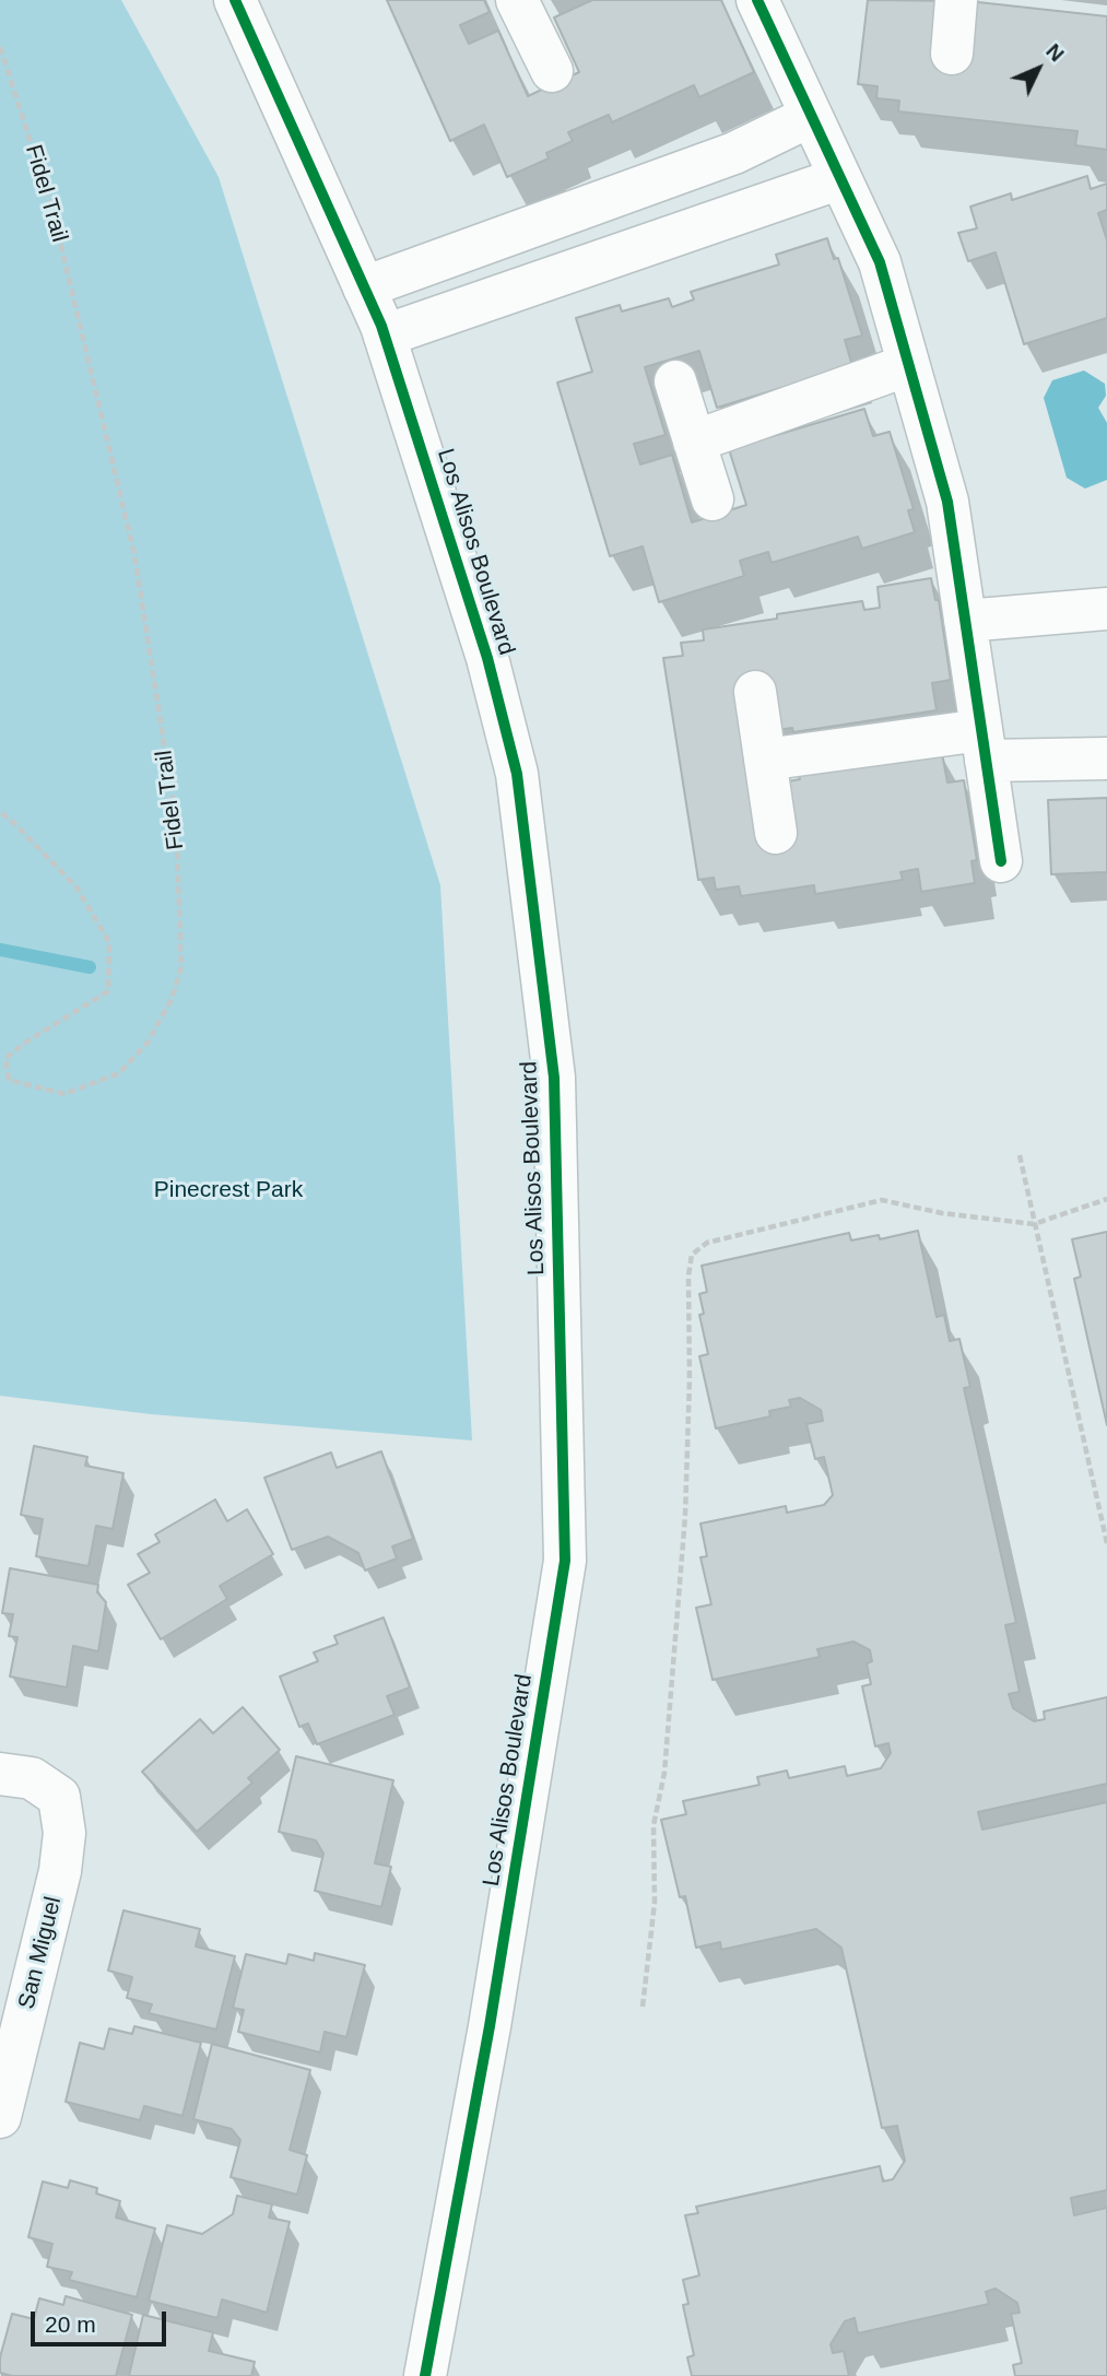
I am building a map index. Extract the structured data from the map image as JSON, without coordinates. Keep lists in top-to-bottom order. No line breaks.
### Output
{"streets":{"street":["Los Alisos Boulevard","San Miguel"],"path":["Fidel Trail"]},"parks":["Pinecrest Park"],"scale_bar":"20 m","north":"top right"}
